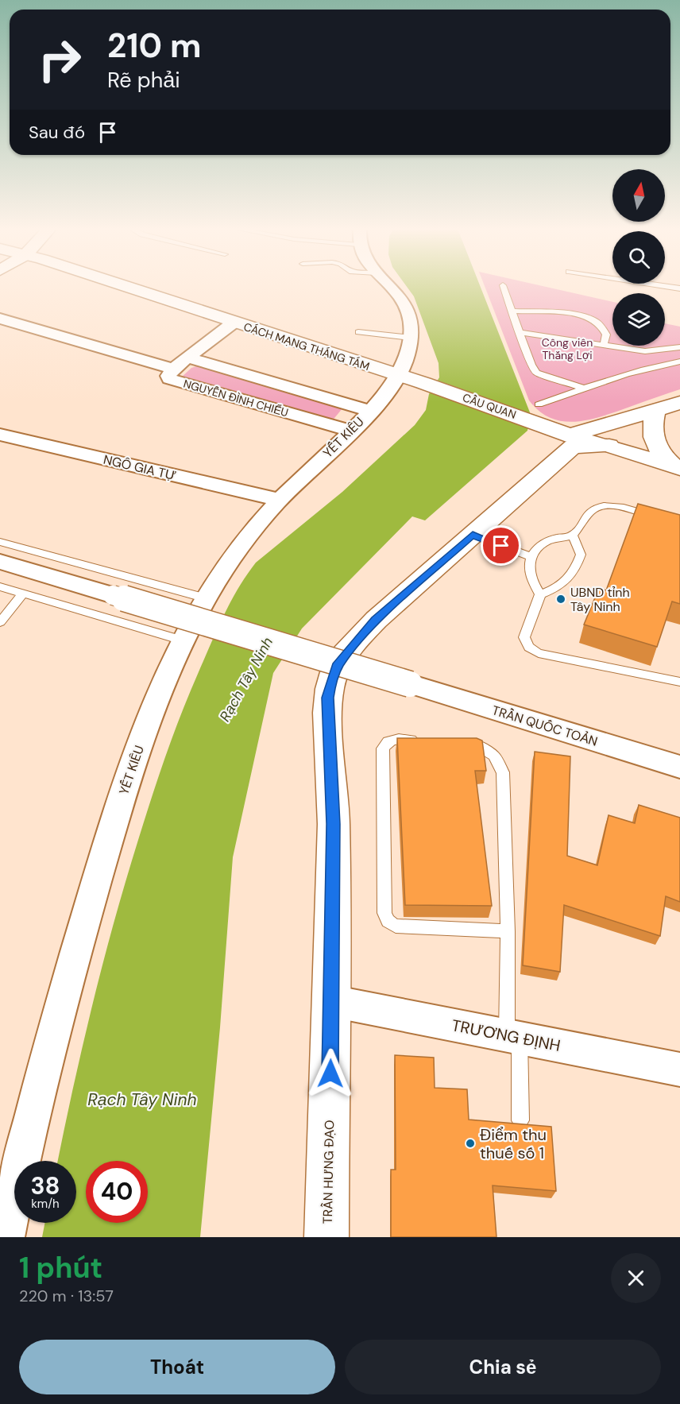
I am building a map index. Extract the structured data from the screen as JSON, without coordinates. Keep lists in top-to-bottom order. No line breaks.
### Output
{"streets":{"main road":["CÁCH MẠNG THÁNG TÁM","CẦU QUAN","TRẦN HƯNG ĐẠO"],"street":["NGUYỄN ĐÌNH CHIỂU","YẾT KIÊU","NGÔ GIA TỰ","TRẦN QUỐC TOẢN","TRƯƠNG ĐỊNH"]},"crossings":[["CÁCH MẠNG THÁNG TÁM","CẦU QUAN"],["CÁCH MẠNG THÁNG TÁM","YẾT KIÊU"],["NGUYỄN ĐÌNH CHIỂU","YẾT KIÊU"],["CẦU QUAN","TRẦN HƯNG ĐẠO"],["YẾT KIÊU","NGÔ GIA TỰ"],["TRƯƠNG ĐỊNH","TRẦN HƯNG ĐẠO"]],"water":["Rạch Tây Ninh"],"parks":["Công viên Thắng Lợi"],"places":["UBND tỉnh Tây Ninh","Điểm thu thuế số 1"],"north":"top","page":{"turn":["210 m","Rẽ phải"],"then":"Sau đó","speed":"38 km/h","limit":"40","heading":["1 phút","220 m · 13:57"],"buttons":["Thoát","Chia sẻ"]}}
